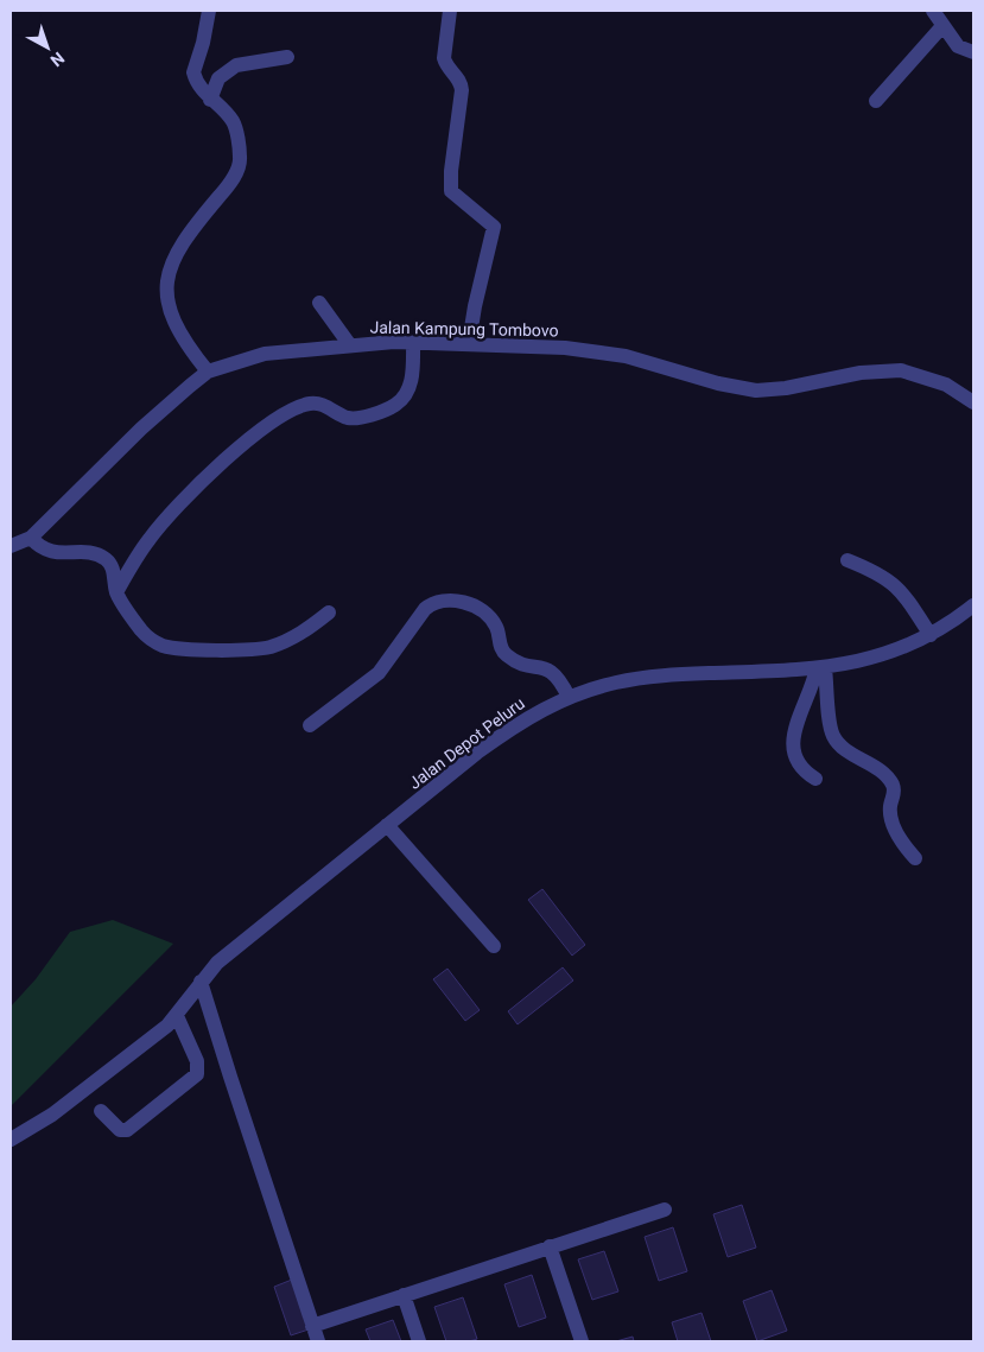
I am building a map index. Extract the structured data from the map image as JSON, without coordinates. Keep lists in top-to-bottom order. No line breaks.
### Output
{"streets":{"street":["Jalan Kampung Tombovo","Jalan Depot Peluru"]},"north":"bottom right"}
